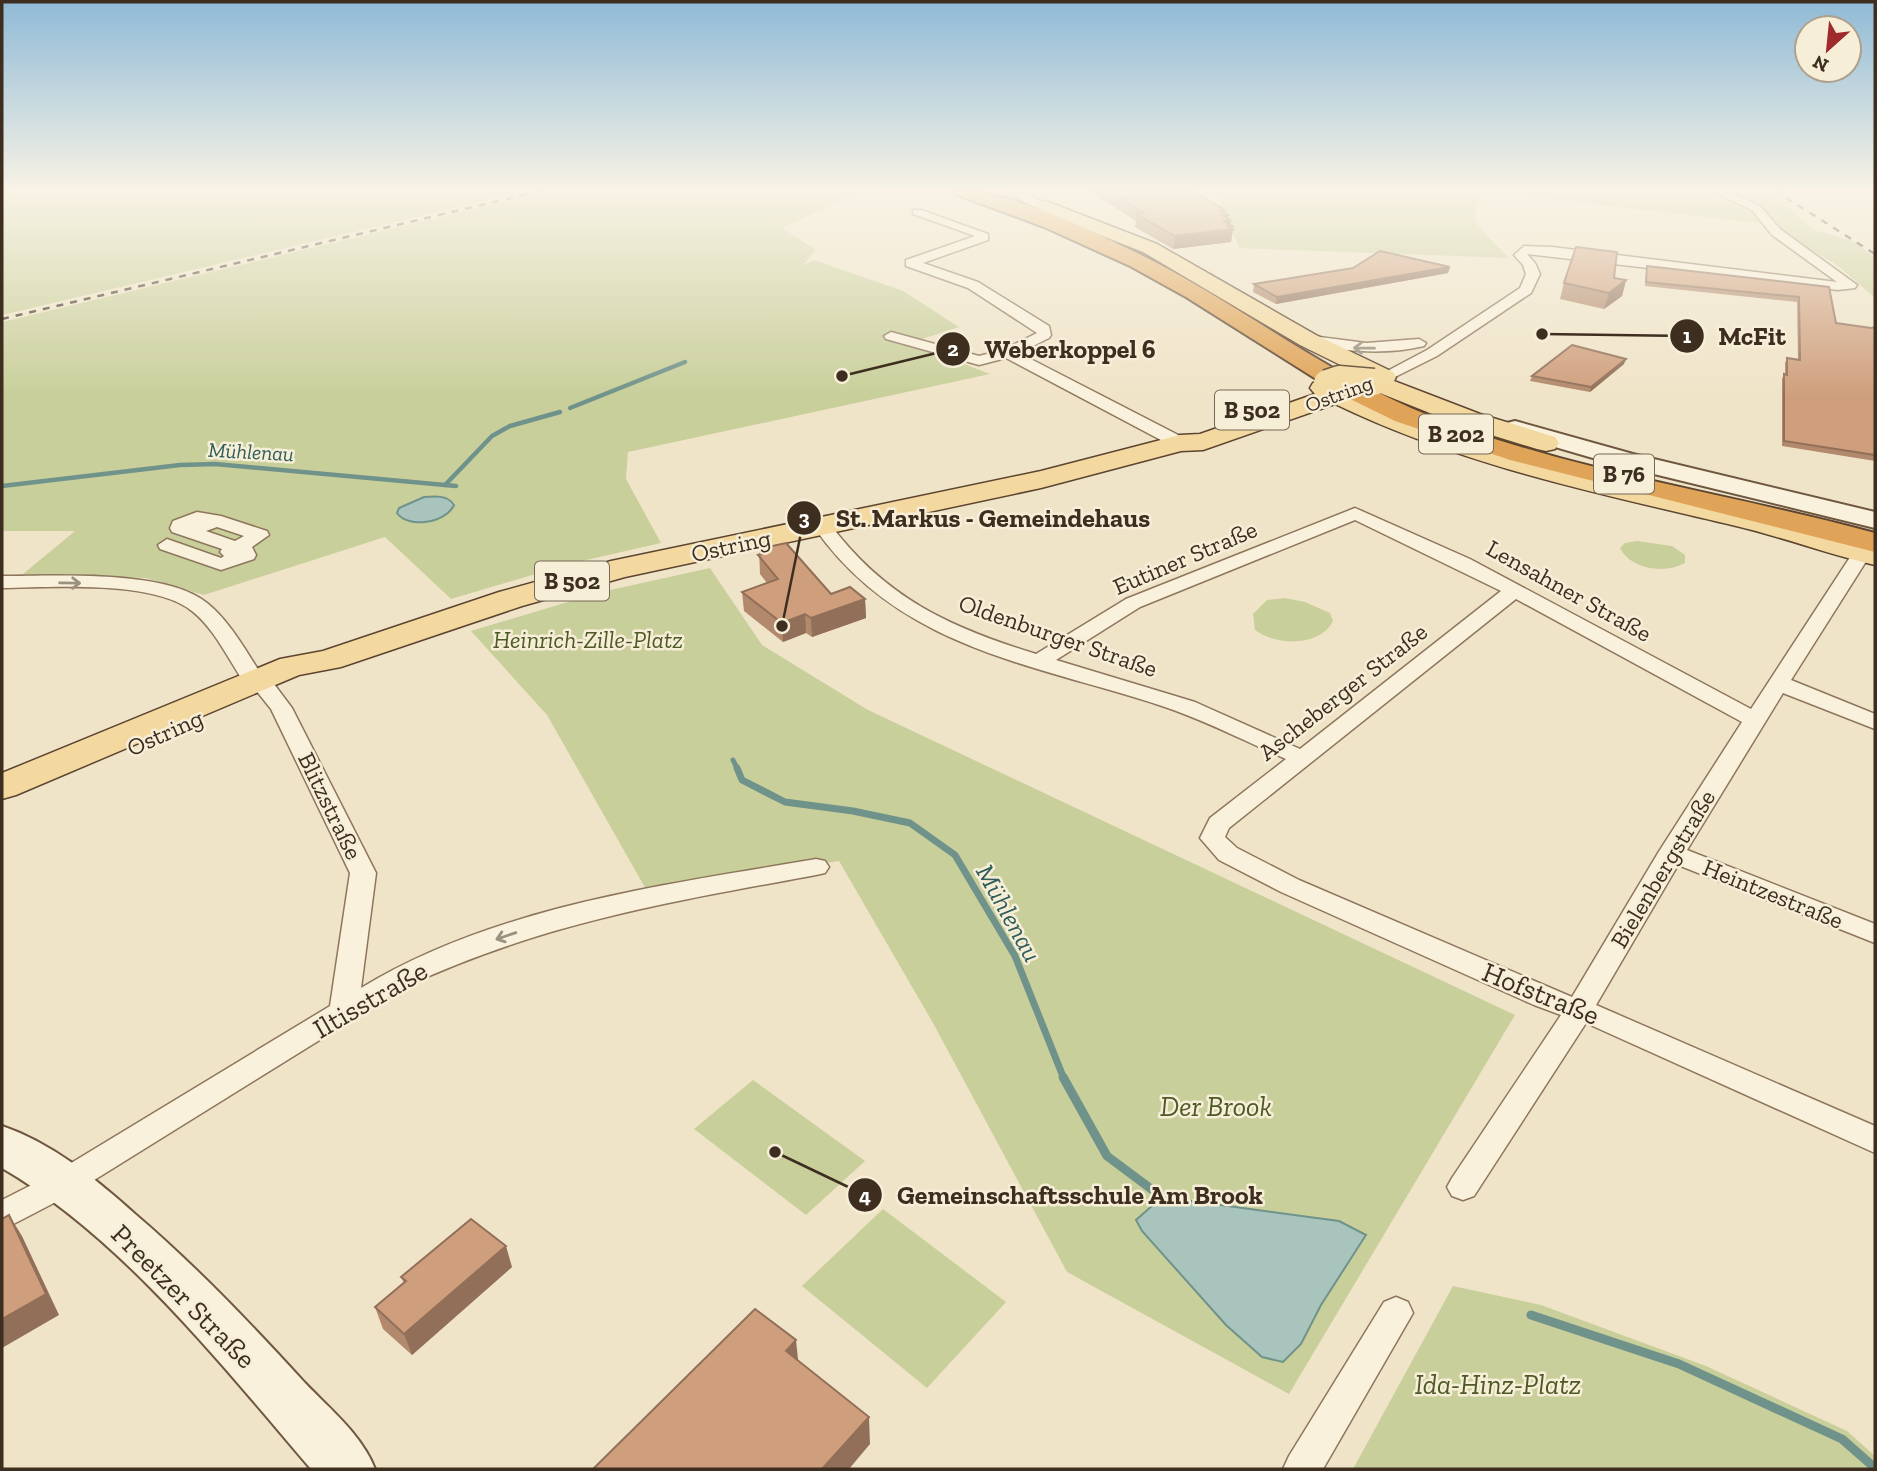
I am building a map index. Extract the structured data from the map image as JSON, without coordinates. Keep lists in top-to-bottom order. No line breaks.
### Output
{"streets":{"highway":["B 202","B 76"],"main road":["Ostring","B 502","Preetzer Straße"],"street":["Eutiner Straße","Lensahner Straße","Oldenburger Straße","Ascheberger Straße","Blitzstraße","Bielenbergstraße","Heintzestraße","Hofstraße","Iltisstraße"]},"crossings":[["Ostring","B 202"],["Ostring","B 76"],["Ostring","Oldenburger Straße"],["Ostring","Blitzstraße"],["B 202","B 76"],["B 202","Bielenbergstraße"],["B 76","Bielenbergstraße"],["Eutiner Straße","Lensahner Straße"],["Eutiner Straße","Oldenburger Straße"],["Lensahner Straße","Ascheberger Straße"],["Lensahner Straße","Bielenbergstraße"],["Oldenburger Straße","Ascheberger Straße"],["Ascheberger Straße","Hofstraße"],["Blitzstraße","Iltisstraße"],["Bielenbergstraße","Heintzestraße"],["Bielenbergstraße","Hofstraße"],["Iltisstraße","Preetzer Straße"]],"one_way":["Blitzstraße","Iltisstraße"],"water":["Mühlenau"],"parks":["Heinrich-Zille-Platz","Der Brook","Ida-Hinz-Platz"],"places":["McFit","Weberkoppel 6","St. Markus - Gemeindehaus","Gemeinschaftsschule Am Brook"],"north":"bottom left"}
